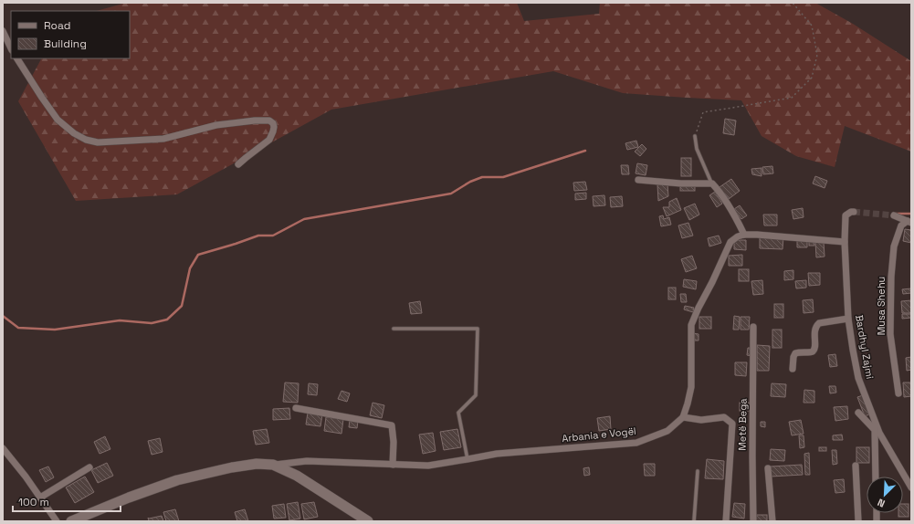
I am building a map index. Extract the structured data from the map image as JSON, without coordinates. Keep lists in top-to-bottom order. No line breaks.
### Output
{"streets":{"street":["Musa Shehu","Bardhyl Zajmi","Metë Bega","Arbania e Vogël"]},"legend":["Road","Building"],"scale_bar":"100 m","north":"bottom left"}
